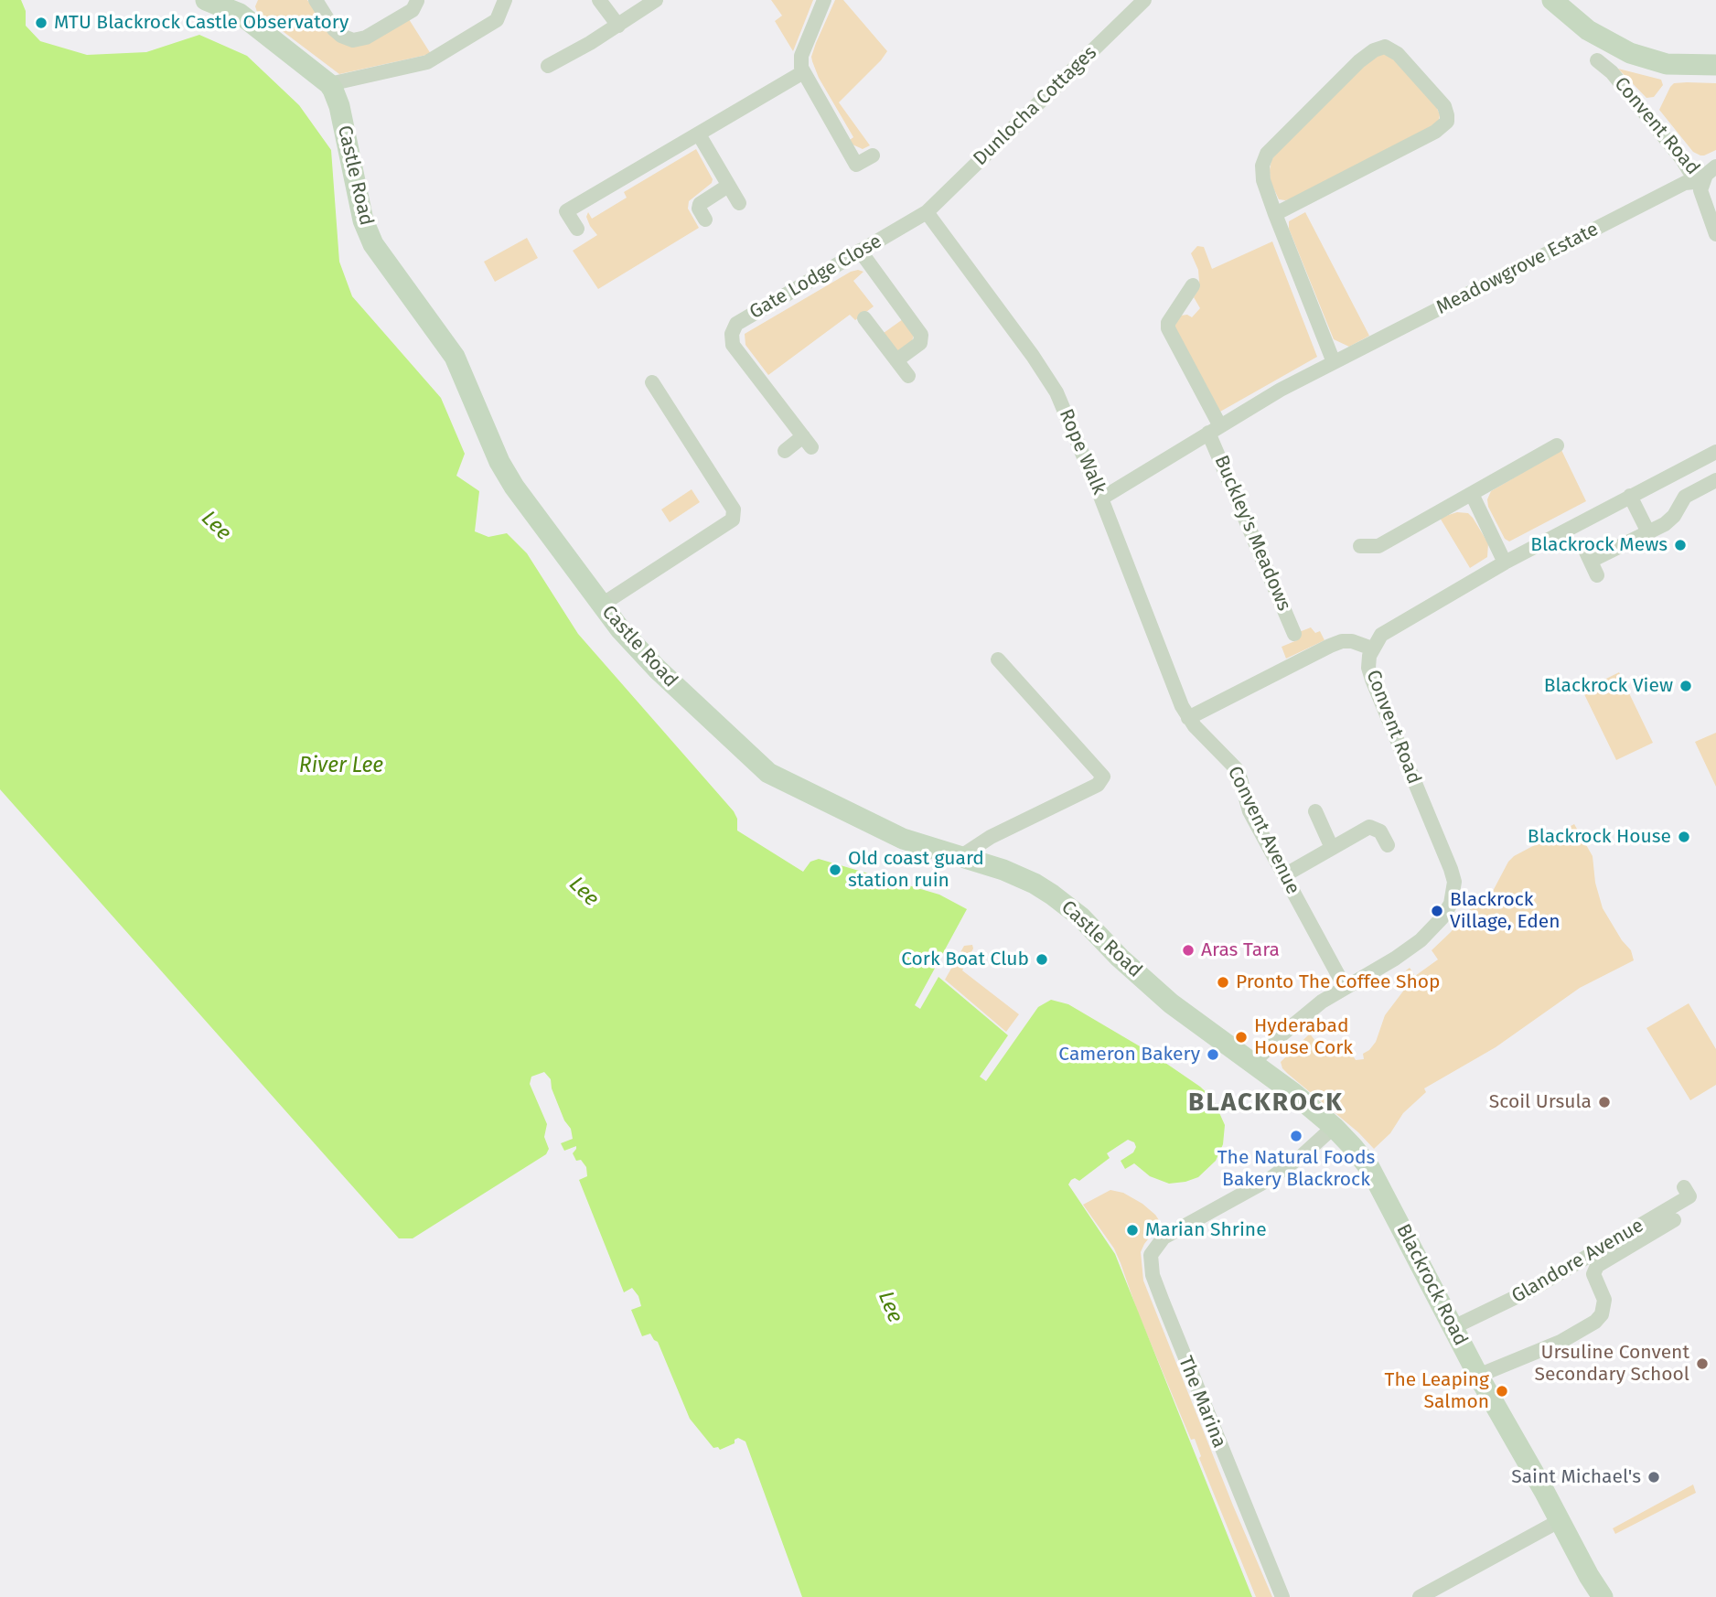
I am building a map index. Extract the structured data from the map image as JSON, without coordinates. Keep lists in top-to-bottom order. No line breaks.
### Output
{"streets":{"main road":["Castle Road","Blackrock Road"],"street":["Dunlocha Cottages","Convent Road","Meadowgrove Estate","Gate Lodge Close","Rope Walk","Buckley's Meadows","Convent Avenue","Glandore Avenue","The Marina"]},"crossings":[["Dunlocha Cottages","Gate Lodge Close"],["Dunlocha Cottages","Rope Walk"],["Convent Road","Castle Road"],["Convent Road","Meadowgrove Estate"],["Convent Road","Convent Avenue"],["Castle Road","Blackrock Road"],["Meadowgrove Estate","Rope Walk"],["Meadowgrove Estate","Buckley's Meadows"],["Gate Lodge Close","Rope Walk"],["Rope Walk","Convent Avenue"],["Glandore Avenue","Blackrock Road"],["Blackrock Road","The Marina"]],"districts":["BLACKROCK"],"water":["Lee","River Lee"],"places":["MTU Blackrock Castle Observatory","Blackrock Mews","Blackrock View","Blackrock House","Old coast guard station ruin","Blackrock Village, Eden","Aras Tara","Cork Boat Club","Pronto The Coffee Shop","Hyderabad House Cork","Cameron Bakery","Scoil Ursula","The Natural Foods Bakery Blackrock","Marian Shrine","Ursuline Convent Secondary School","The Leaping Salmon","Saint Michael's"]}
